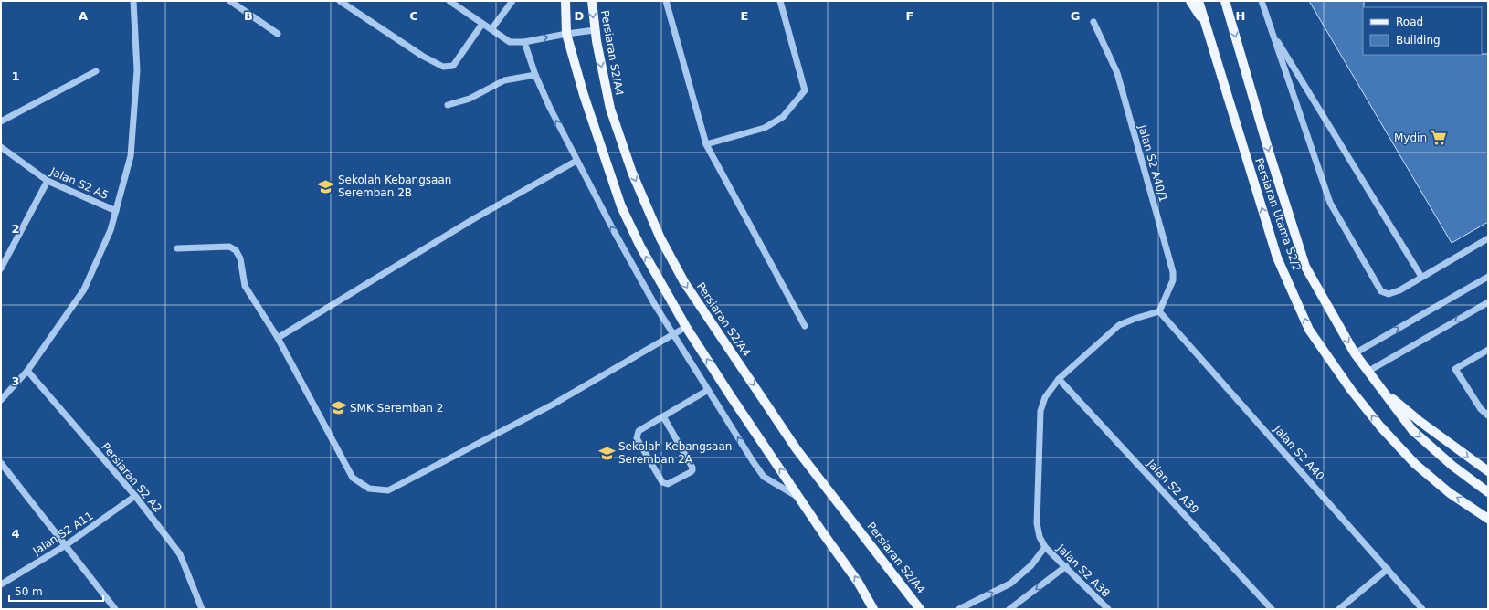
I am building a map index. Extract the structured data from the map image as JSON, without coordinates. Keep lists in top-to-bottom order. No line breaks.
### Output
{"streets":{"main road":["Persiaran S2/A4","Persiaran Utama S2/2"],"street":["Jalan S2 A40/1","Jalan S2 A5","Jalan S2 A40","Persiaran S2 A2","Jalan S2 A39","Jalan S2 A11","Jalan S2 A38"]},"crossings":[["Jalan S2 A40/1","Jalan S2 A40"],["Persiaran S2 A2","Jalan S2 A11"]],"places":{"supermarket":["Mydin"],"school or university":["Sekolah Kebangsaan Seremban 2B","SMK Seremban 2","Sekolah Kebangsaan Seremban 2A"]},"legend":["Road","Building"],"scale_bar":"50 m","grid":{"columns":["A","B","C","D","E","F","G","H"],"rows":["1","2","3","4"]}}
